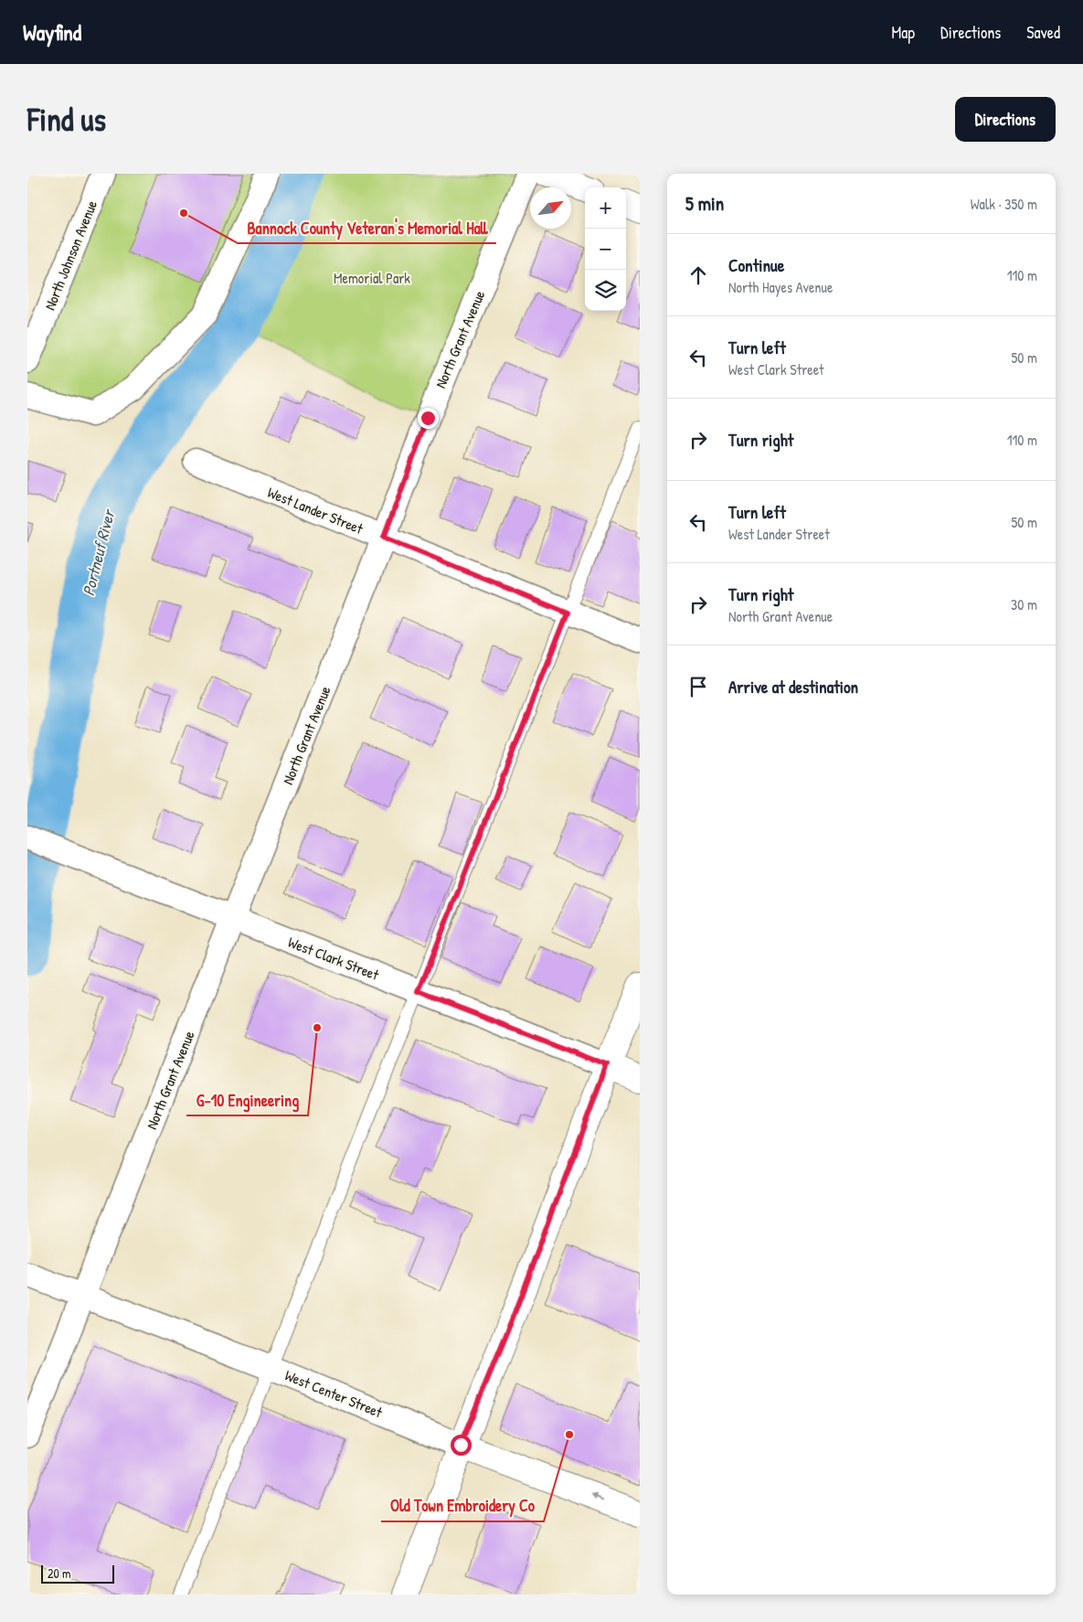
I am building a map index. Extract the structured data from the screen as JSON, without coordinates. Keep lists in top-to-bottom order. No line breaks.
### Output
{"streets":{"street":["North Johnson Avenue","North Grant Avenue","West Lander Street","West Clark Street","West Center Street"]},"crossings":[["North Grant Avenue","West Lander Street"],["North Grant Avenue","West Clark Street"],["North Grant Avenue","West Center Street"]],"water":["Portneuf River"],"parks":["Memorial Park"],"places":["Bannock County Veteran's Memorial Hall","G-10 Engineering","Old Town Embroidery Co"],"scale_bar":"20 m","north":"top right","page":{"header":"Wayfind","nav":["Map","Directions","Saved"],"buttons":"Directions","title":"Find us","heading":["5 min","Walk · 350 m"],"map_buttons":["+","−"],"list":[["Continue","North Hayes Avenue","110 m"],["Turn left","West Clark Street","50 m"],["Turn right","110 m"],["Turn left","West Lander Street","50 m"],["Turn right","North Grant Avenue","30 m"],"Arrive at destination"],"scale":"20 m"}}
